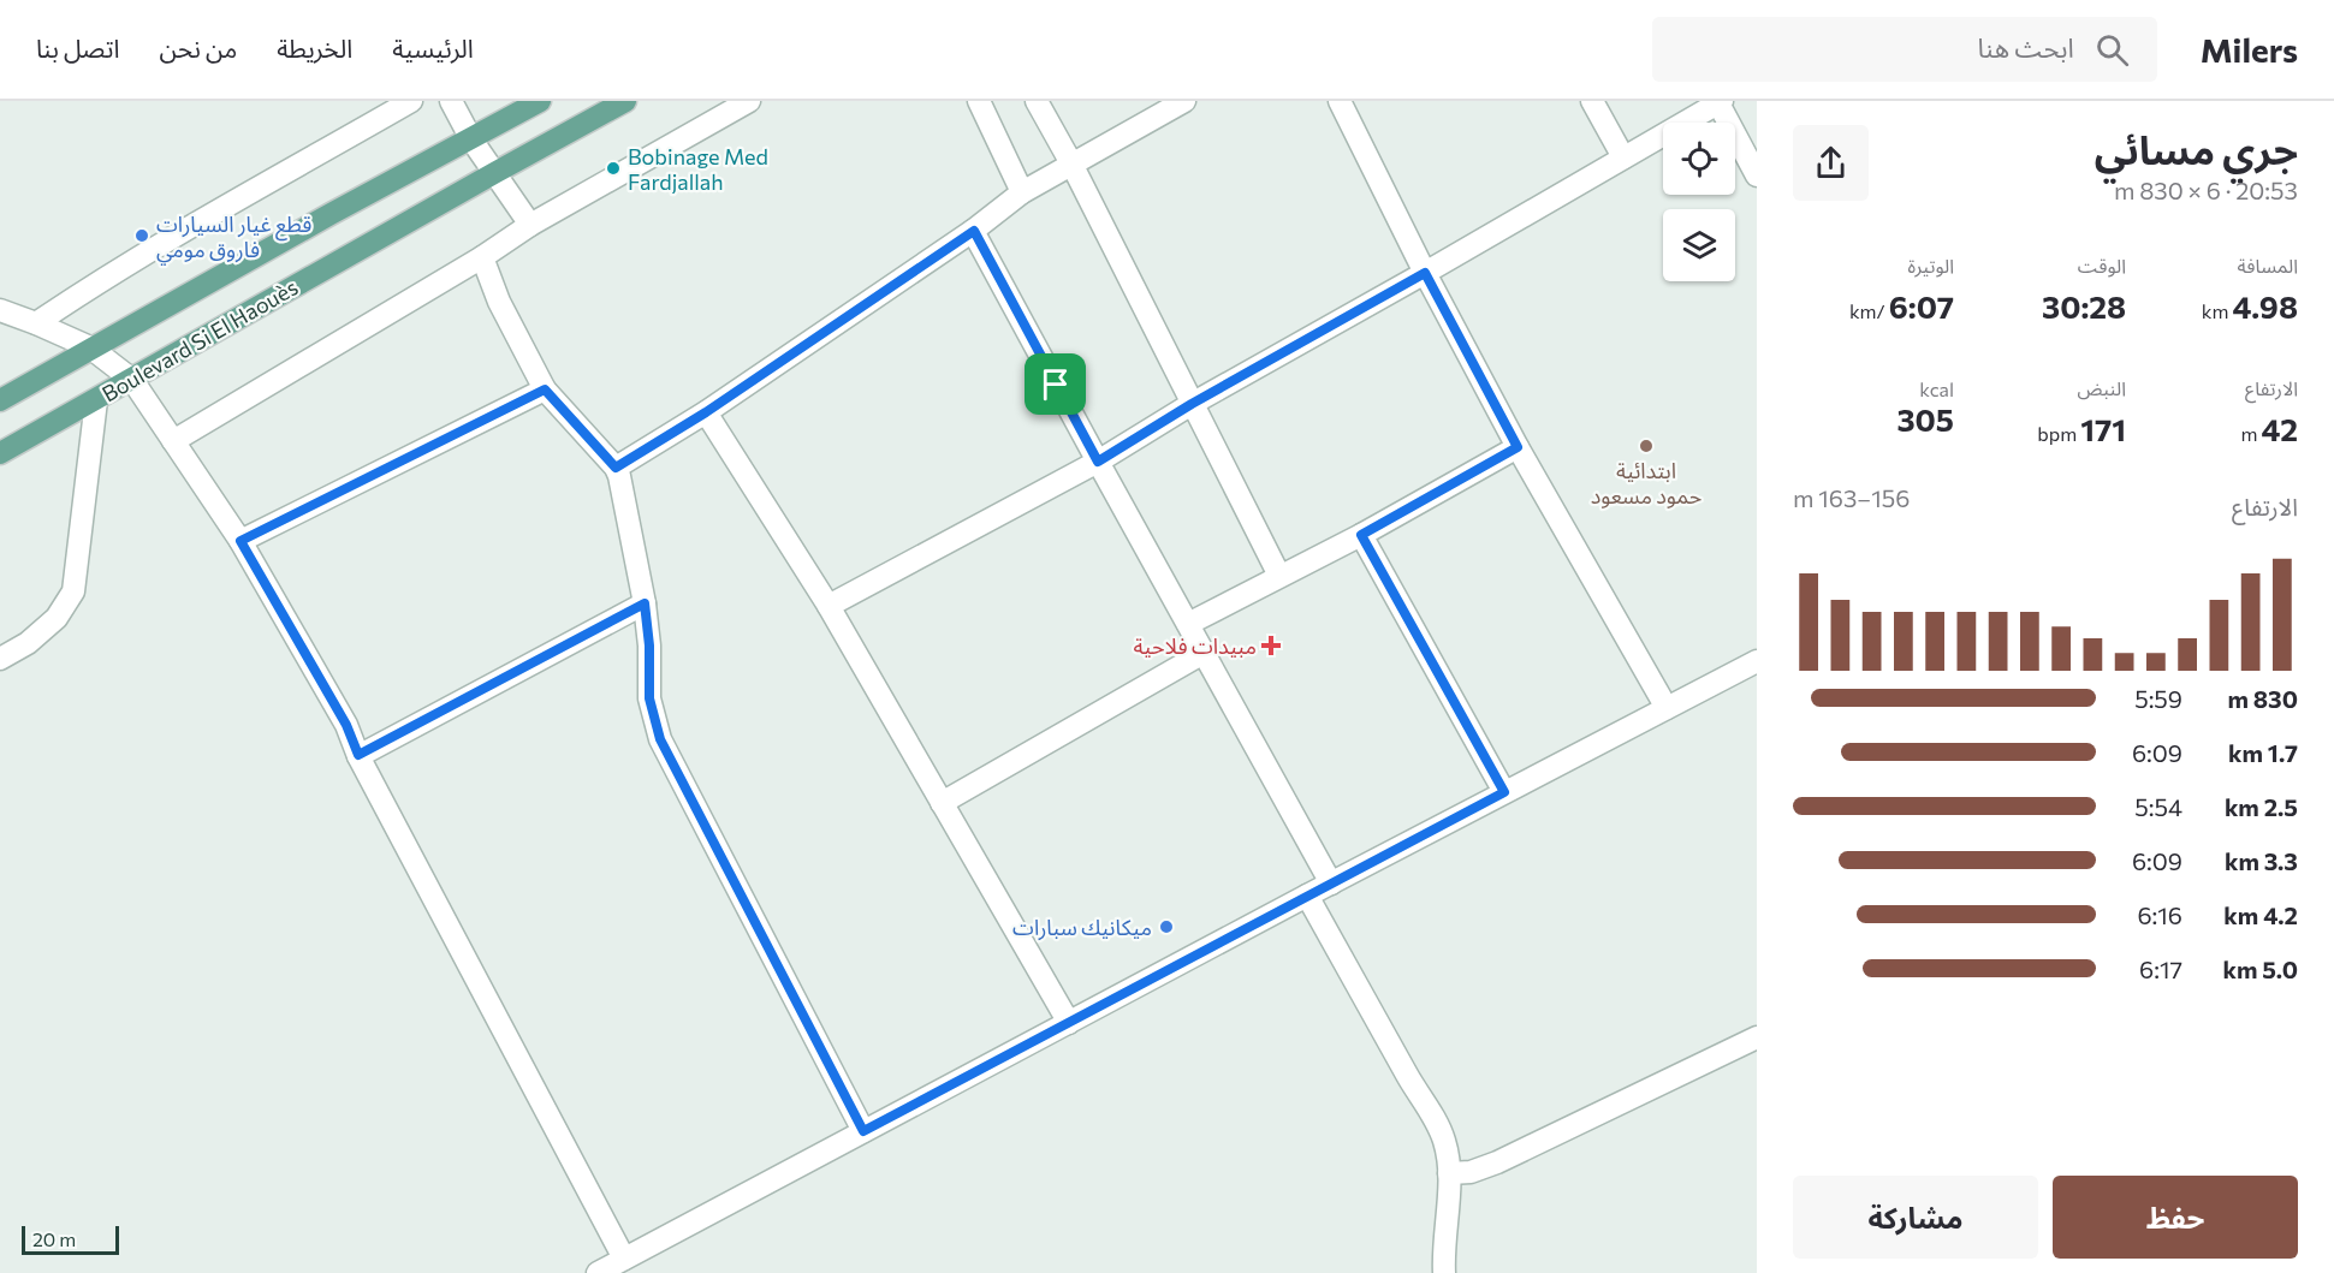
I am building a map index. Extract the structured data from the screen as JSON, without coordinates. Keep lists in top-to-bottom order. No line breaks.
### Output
{"streets":{"main road":["Boulevard Si El Haouès"]},"places":{"other":["Bobinage Med Fardjallah","قطع غيار السيارات فاروق مومي","ابتدائية حمود مسعود","ميكانيك سبارات"],"health":["مبيدات فلاحية"]},"scale_bar":"20 m","page":{"header":"Milers","search":"ابحث هنا","nav":["الرئيسية","الخريطة","من نحن","اتصل بنا"],"heading":["جري مسائي","20:53 · 6 × 830 m"],"stats":[["المسافة","4.98 km"],["الوقت","30:28"],["الوتيرة","6:07 /km"],["الارتفاع","42 m"],["النبض","171 bpm"],["kcal","305"]],"chart":["الارتفاع","156–163 m"],"list":[{"name":"830 m","note":"5:59"},{"name":"1.7 km","note":"6:09"},{"name":"2.5 km","note":"5:54"},{"name":"3.3 km","note":"6:09"},{"name":"4.2 km","note":"6:16"},{"name":"5.0 km","note":"6:17"}],"buttons":["حفظ","مشاركة"],"scale":"20 m"}}
